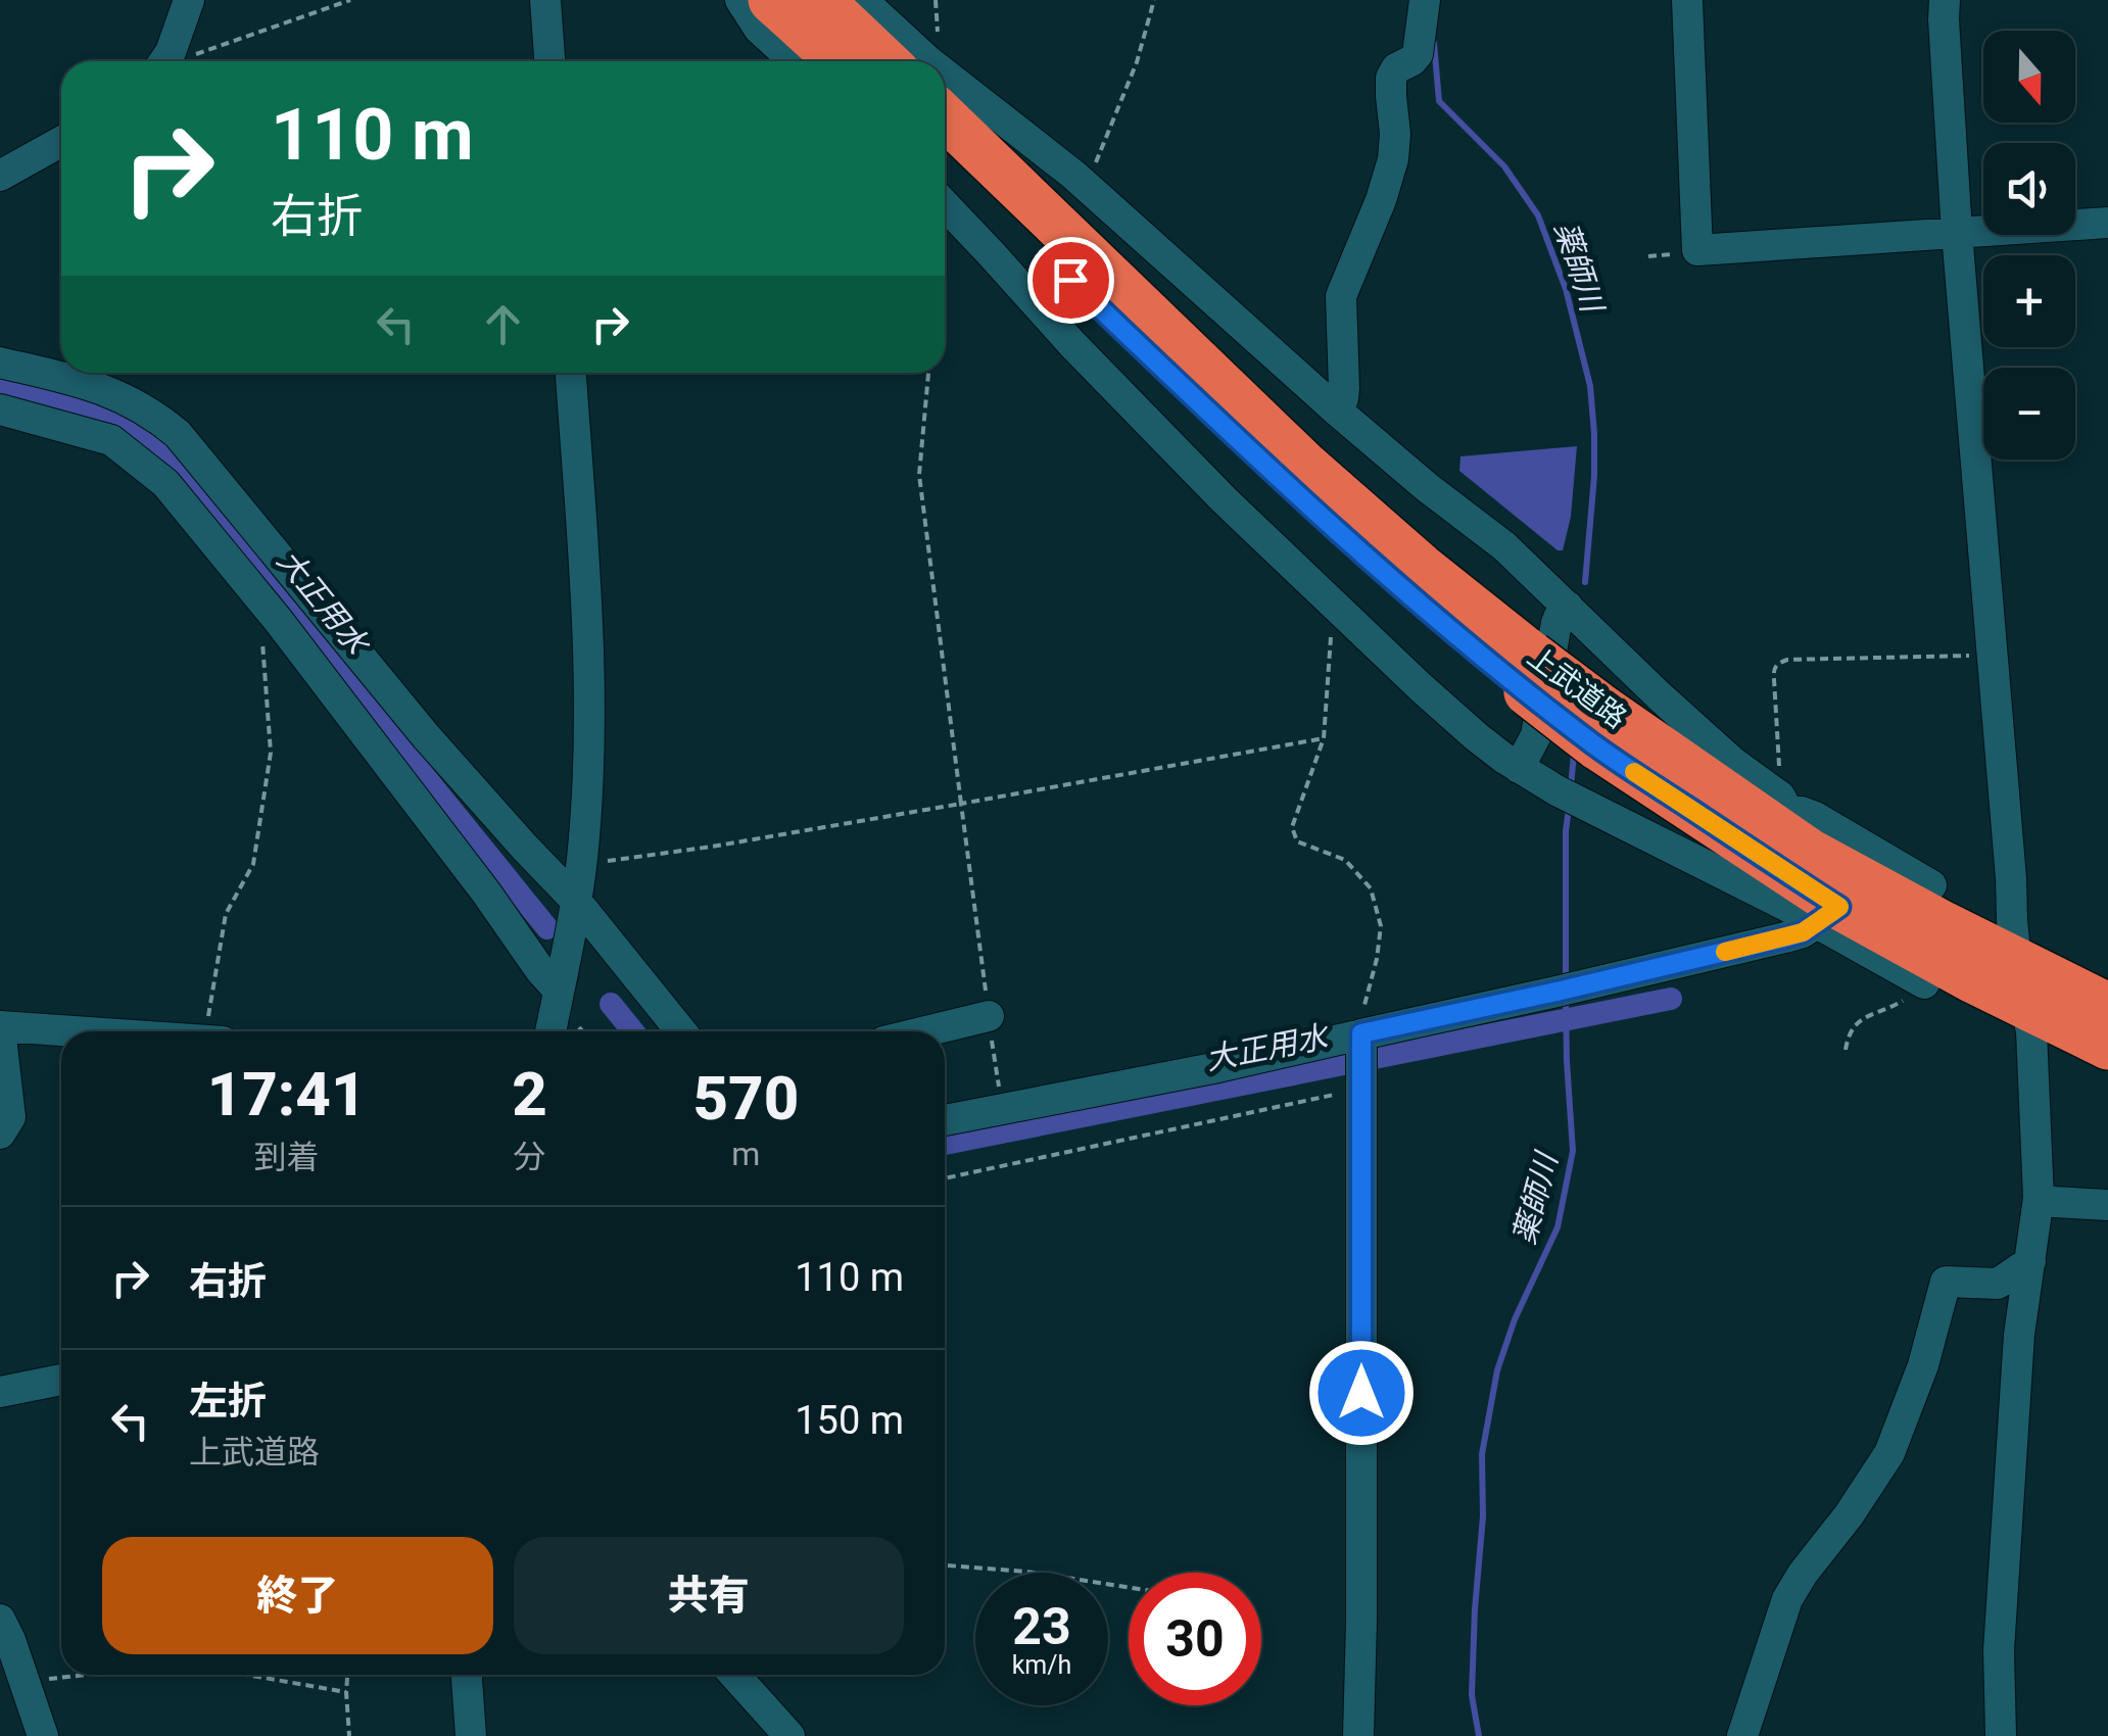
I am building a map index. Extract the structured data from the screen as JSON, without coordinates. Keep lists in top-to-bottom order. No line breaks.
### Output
{"streets":{"highway":["上武道路"]},"water":["薬師川","大正用水"],"north":"bottom","page":{"map_buttons":["+","−"],"turn":["110 m","右折"],"eta":["17:41","到着","2","分","570","m"],"list":[{"name":"右折","value":"110 m"},{"name":"左折","note":"上武道路","value":"150 m"}],"buttons":["終了","共有"],"speed":"23 km/h","limit":"30"}}
